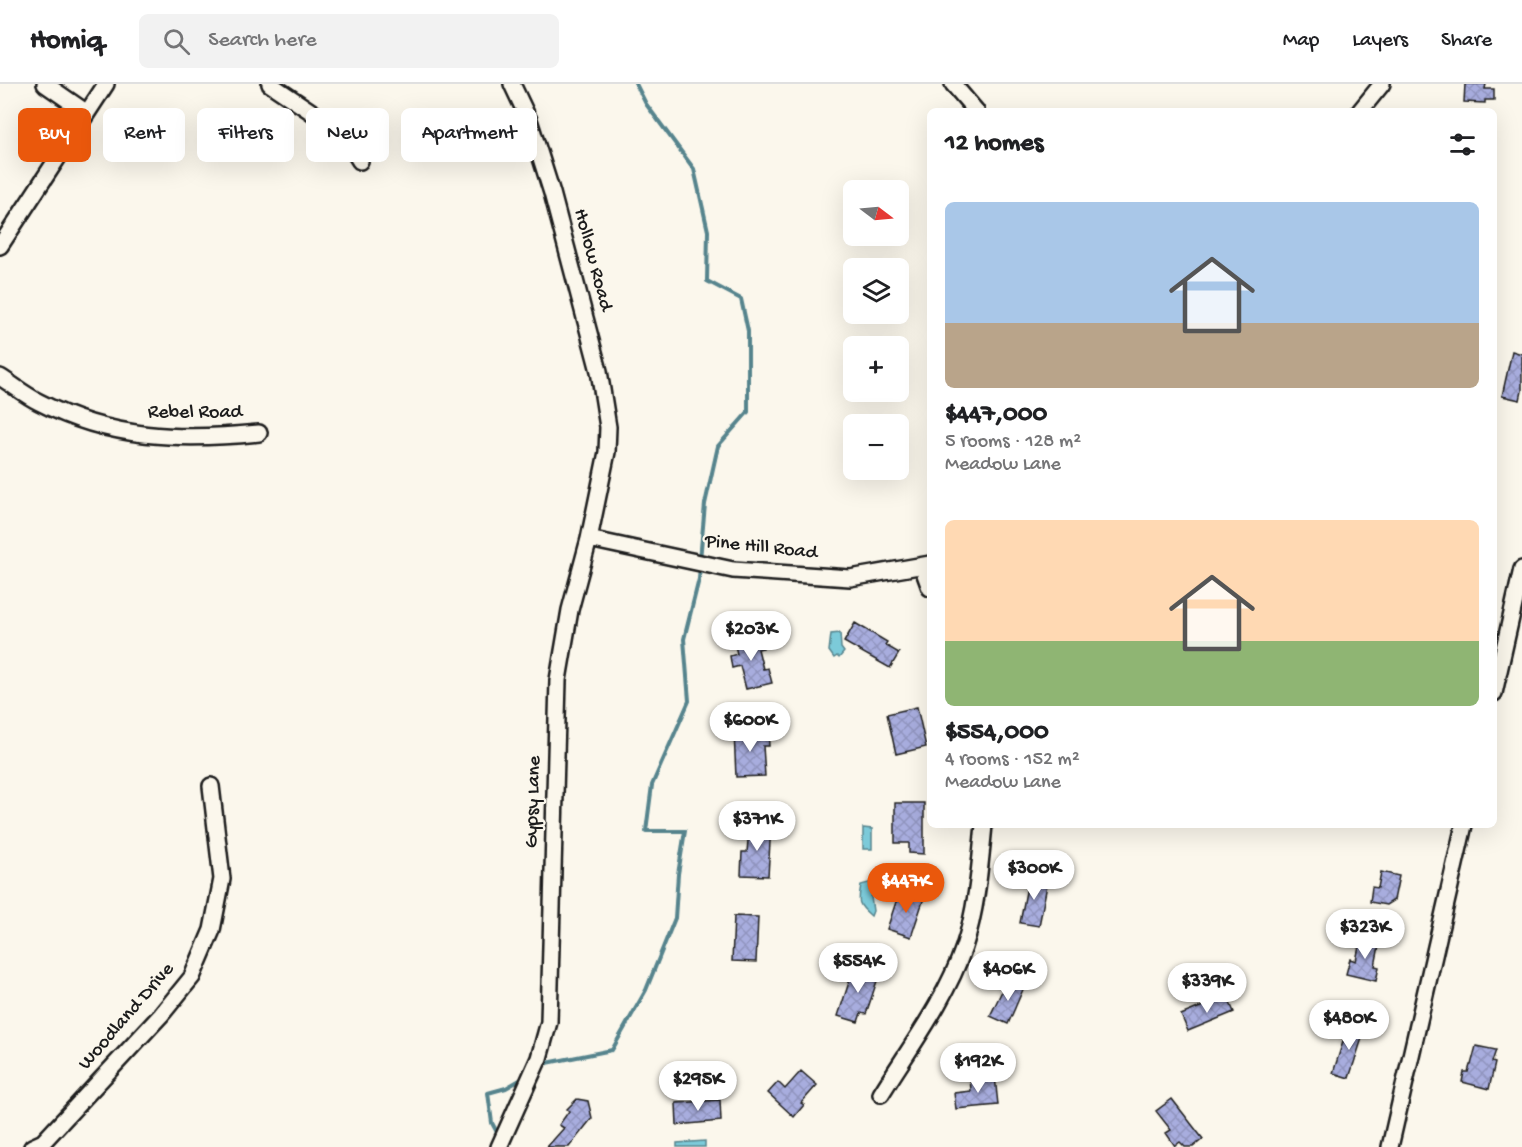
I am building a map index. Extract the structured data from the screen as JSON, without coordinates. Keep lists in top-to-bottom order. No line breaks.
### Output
{"streets":{"street":["Hollow Road","Rebel Road","Pine Hill Road","Gypsy Lane","Woodland Drive"]},"crossings":[["Hollow Road","Gypsy Lane"],["Pine Hill Road","Gypsy Lane"]],"north":"right","page":{"header":"Homiq","search":"Search here","nav":["Map","Layers","Share"],"chip":["Buy","Rent","Filters","New","Apartment"],"heading":"12 homes","map_buttons":["+","−"],"list":[{"name":"$447,000","note":"5 rooms · 128 m² · Meadow Lane"},{"name":"$554,000","note":"4 rooms · 152 m² · Meadow Lane"}],"price":["$203K","$600K","$371K","$300K","$447K","$323K","$554K","$406K","$339K","$480K","$192K","$295K"]}}
